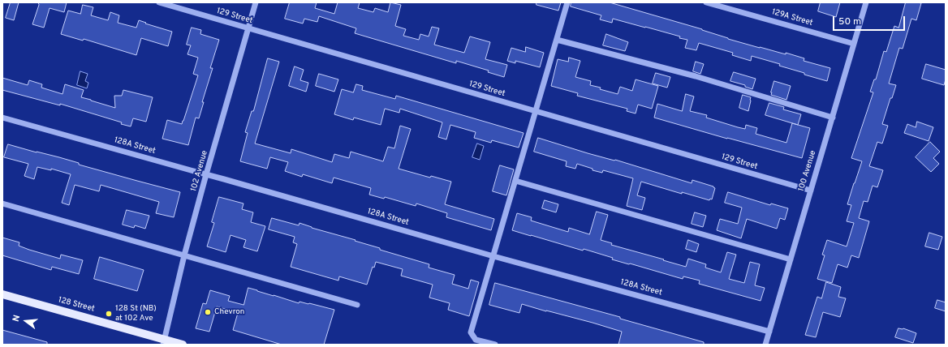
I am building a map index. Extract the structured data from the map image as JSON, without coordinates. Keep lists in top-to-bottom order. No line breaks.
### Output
{"streets":{"main road":["128 Street"],"street":["129 Street","129A Street","128A Street","102 Avenue","100 Avenue"]},"crossings":[["129 Street","102 Avenue"],["129 Street","100 Avenue"],["129A Street","100 Avenue"],["128A Street","102 Avenue"],["128A Street","100 Avenue"],["102 Avenue","128 Street"]],"places":["Chevron","128 St (NB) at 102 Ave"],"scale_bar":"50 m","north":"left"}
